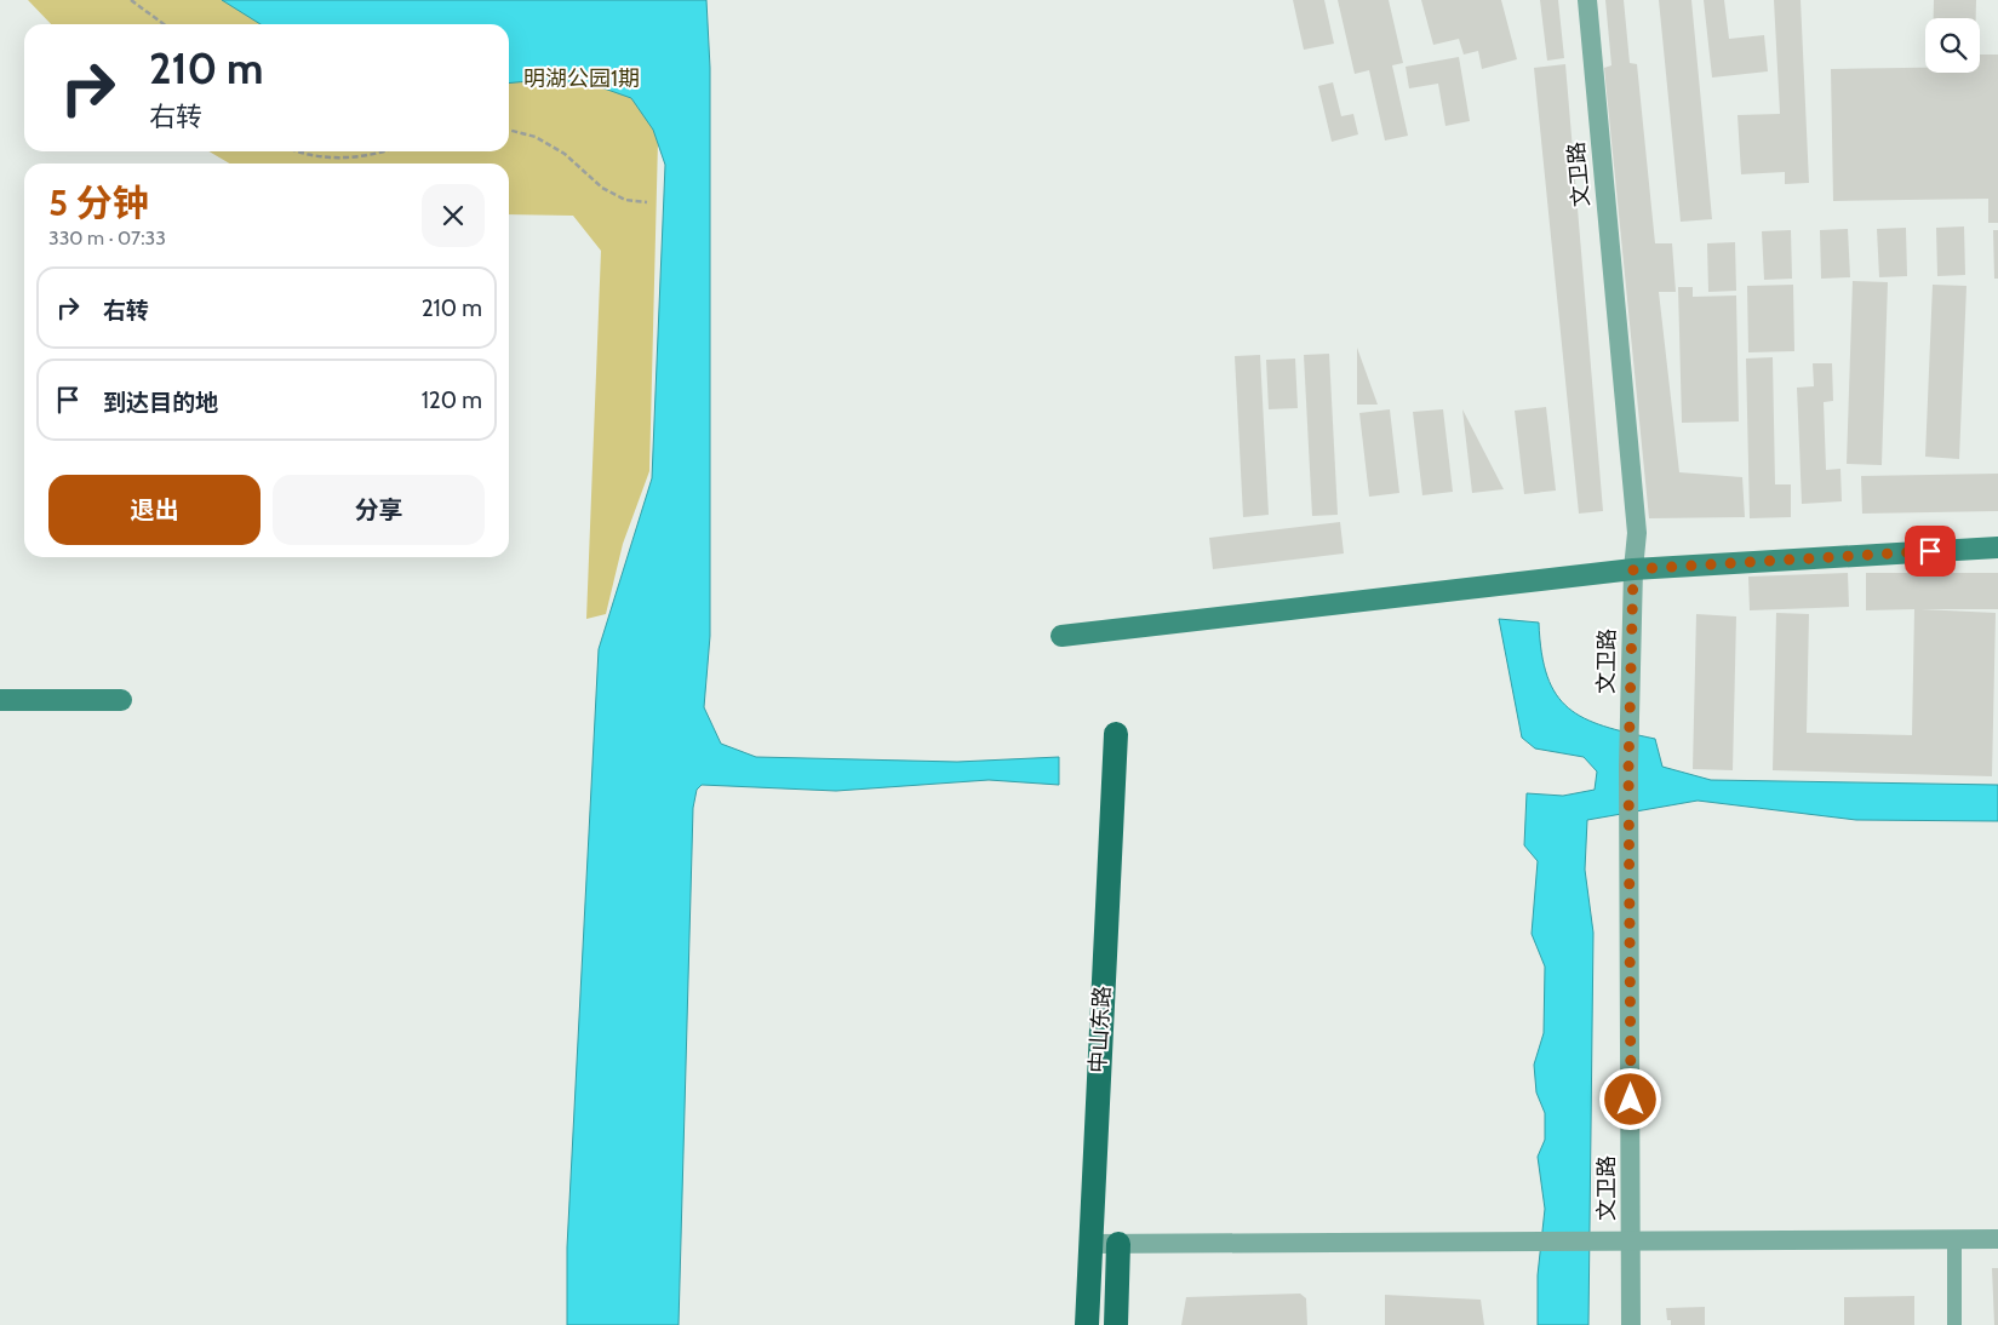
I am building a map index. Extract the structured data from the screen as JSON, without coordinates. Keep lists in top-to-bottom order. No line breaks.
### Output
{"streets":{"main road":["中山东路"],"street":["文卫路"]},"parks":["明湖公园1期"],"page":{"turn":["210 m","右转"],"heading":["5 分钟","330 m · 07:33"],"list":[{"name":"右转","value":"210 m"},{"name":"到达目的地","value":"120 m"}],"buttons":["退出","分享"]}}
